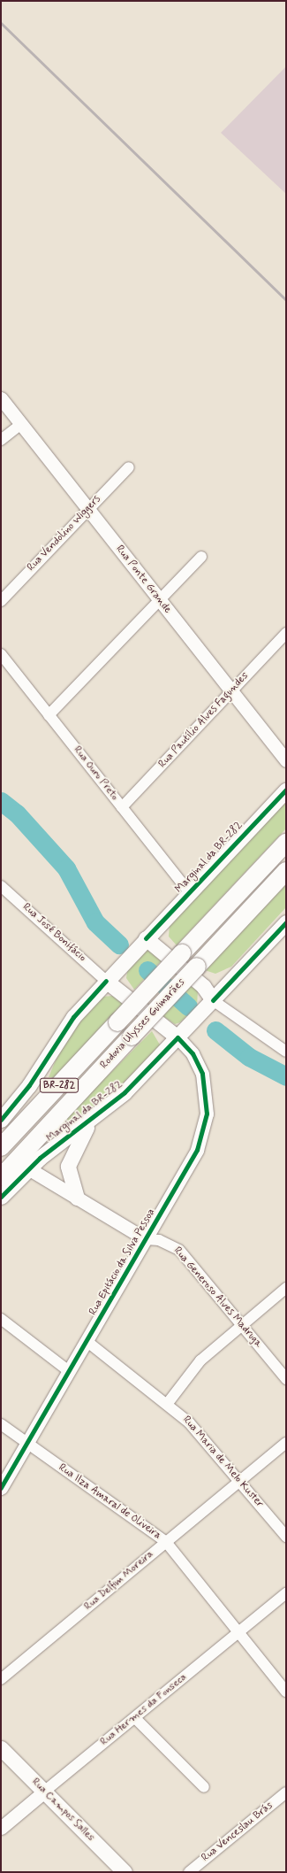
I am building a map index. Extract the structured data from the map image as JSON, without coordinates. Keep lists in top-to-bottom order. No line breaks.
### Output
{"streets":{"highway":["Rodovia Ulysses Guimarães","BR-282"],"main road":["Marginal da BR-282","Rua Campos Salles"],"street":["Rua Vendolino Wiggers","Rua Ponte Grande","Rua Pautílio Alves Fagundes","Rua Ouro Preto","Rua José Bonifácio","Rua Epitácio da Silva Pessoa","Rua Generoso Alves Madruga","Rua Maria de Melo Kuster","Rua Ilza Amaral de Oliveira","Rua Delfim Moreira","Rua Hermes da Fonseca","Rua Venceslau Brás"]},"crossings":[["Rua Vendolino Wiggers","Rua Ponte Grande"],["Rua Ponte Grande","Rua Pautílio Alves Fagundes"],["Rua Pautílio Alves Fagundes","Rua Ouro Preto"],["Rua Ouro Preto","Marginal da BR-282"],["Marginal da BR-282","Rua José Bonifácio"],["Marginal da BR-282","Rua Epitácio da Silva Pessoa"],["Marginal da BR-282","Rua Generoso Alves Madruga"],["Rua Epitácio da Silva Pessoa","Rua Generoso Alves Madruga"],["Rua Epitácio da Silva Pessoa","Rua Maria de Melo Kuster"],["Rua Epitácio da Silva Pessoa","Rua Ilza Amaral de Oliveira"],["Rua Maria de Melo Kuster","Rua Delfim Moreira"],["Rua Ilza Amaral de Oliveira","Rua Delfim Moreira"],["Rua Ilza Amaral de Oliveira","Rua Hermes da Fonseca"],["Rua Hermes da Fonseca","Rua Campos Salles"]]}
